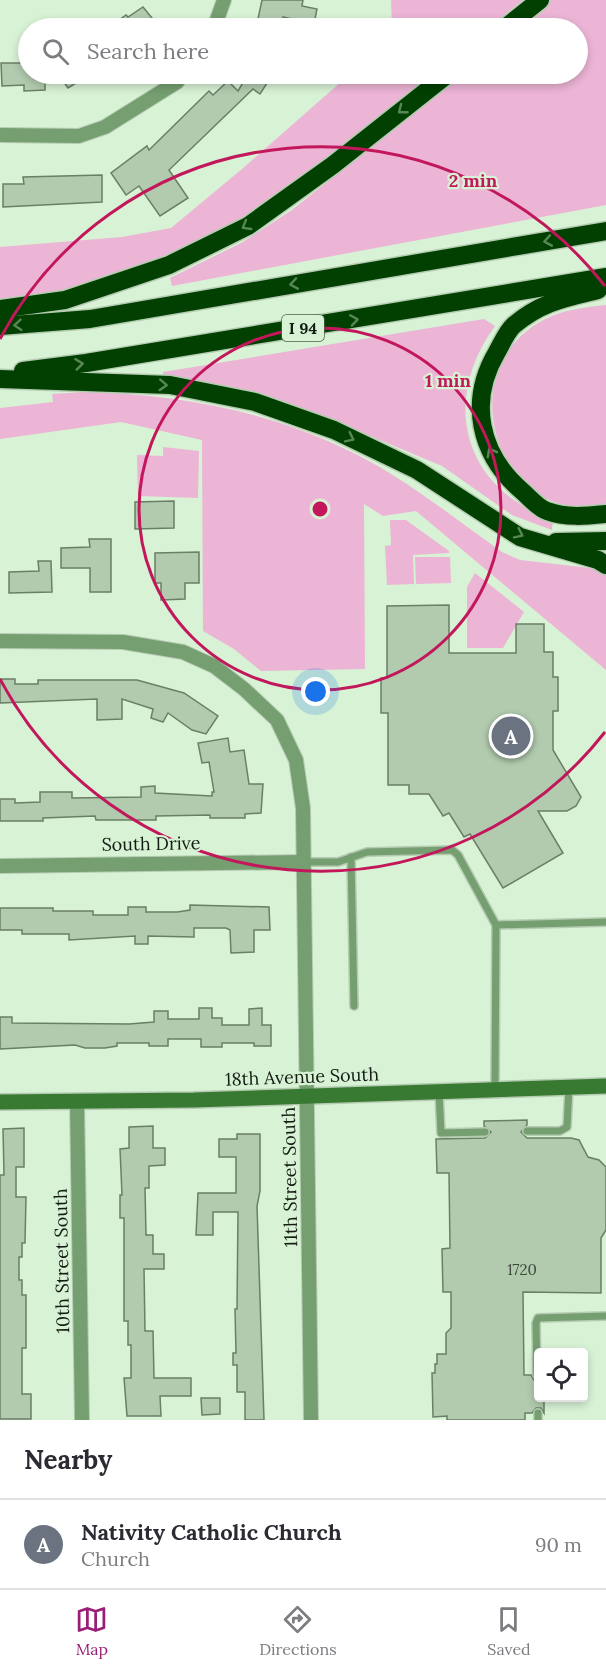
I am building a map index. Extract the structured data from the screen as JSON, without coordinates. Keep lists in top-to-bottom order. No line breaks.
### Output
{"streets":{"highway":["I 94"],"street":["South Drive","18th Avenue South","11th Street South","10th Street South"]},"crossings":[["South Drive","11th Street South"],["18th Avenue South","11th Street South"],["18th Avenue South","10th Street South"]],"house_numbers":["1720"],"page":{"search":"Search here","pins":"A","heading":"Nearby","list":[{"mark":"A","name":"Nativity Catholic Church","note":"Church","value":"90 m"}],"nav":["Map","Directions","Saved"]},"rings":["2 min","1 min"]}
